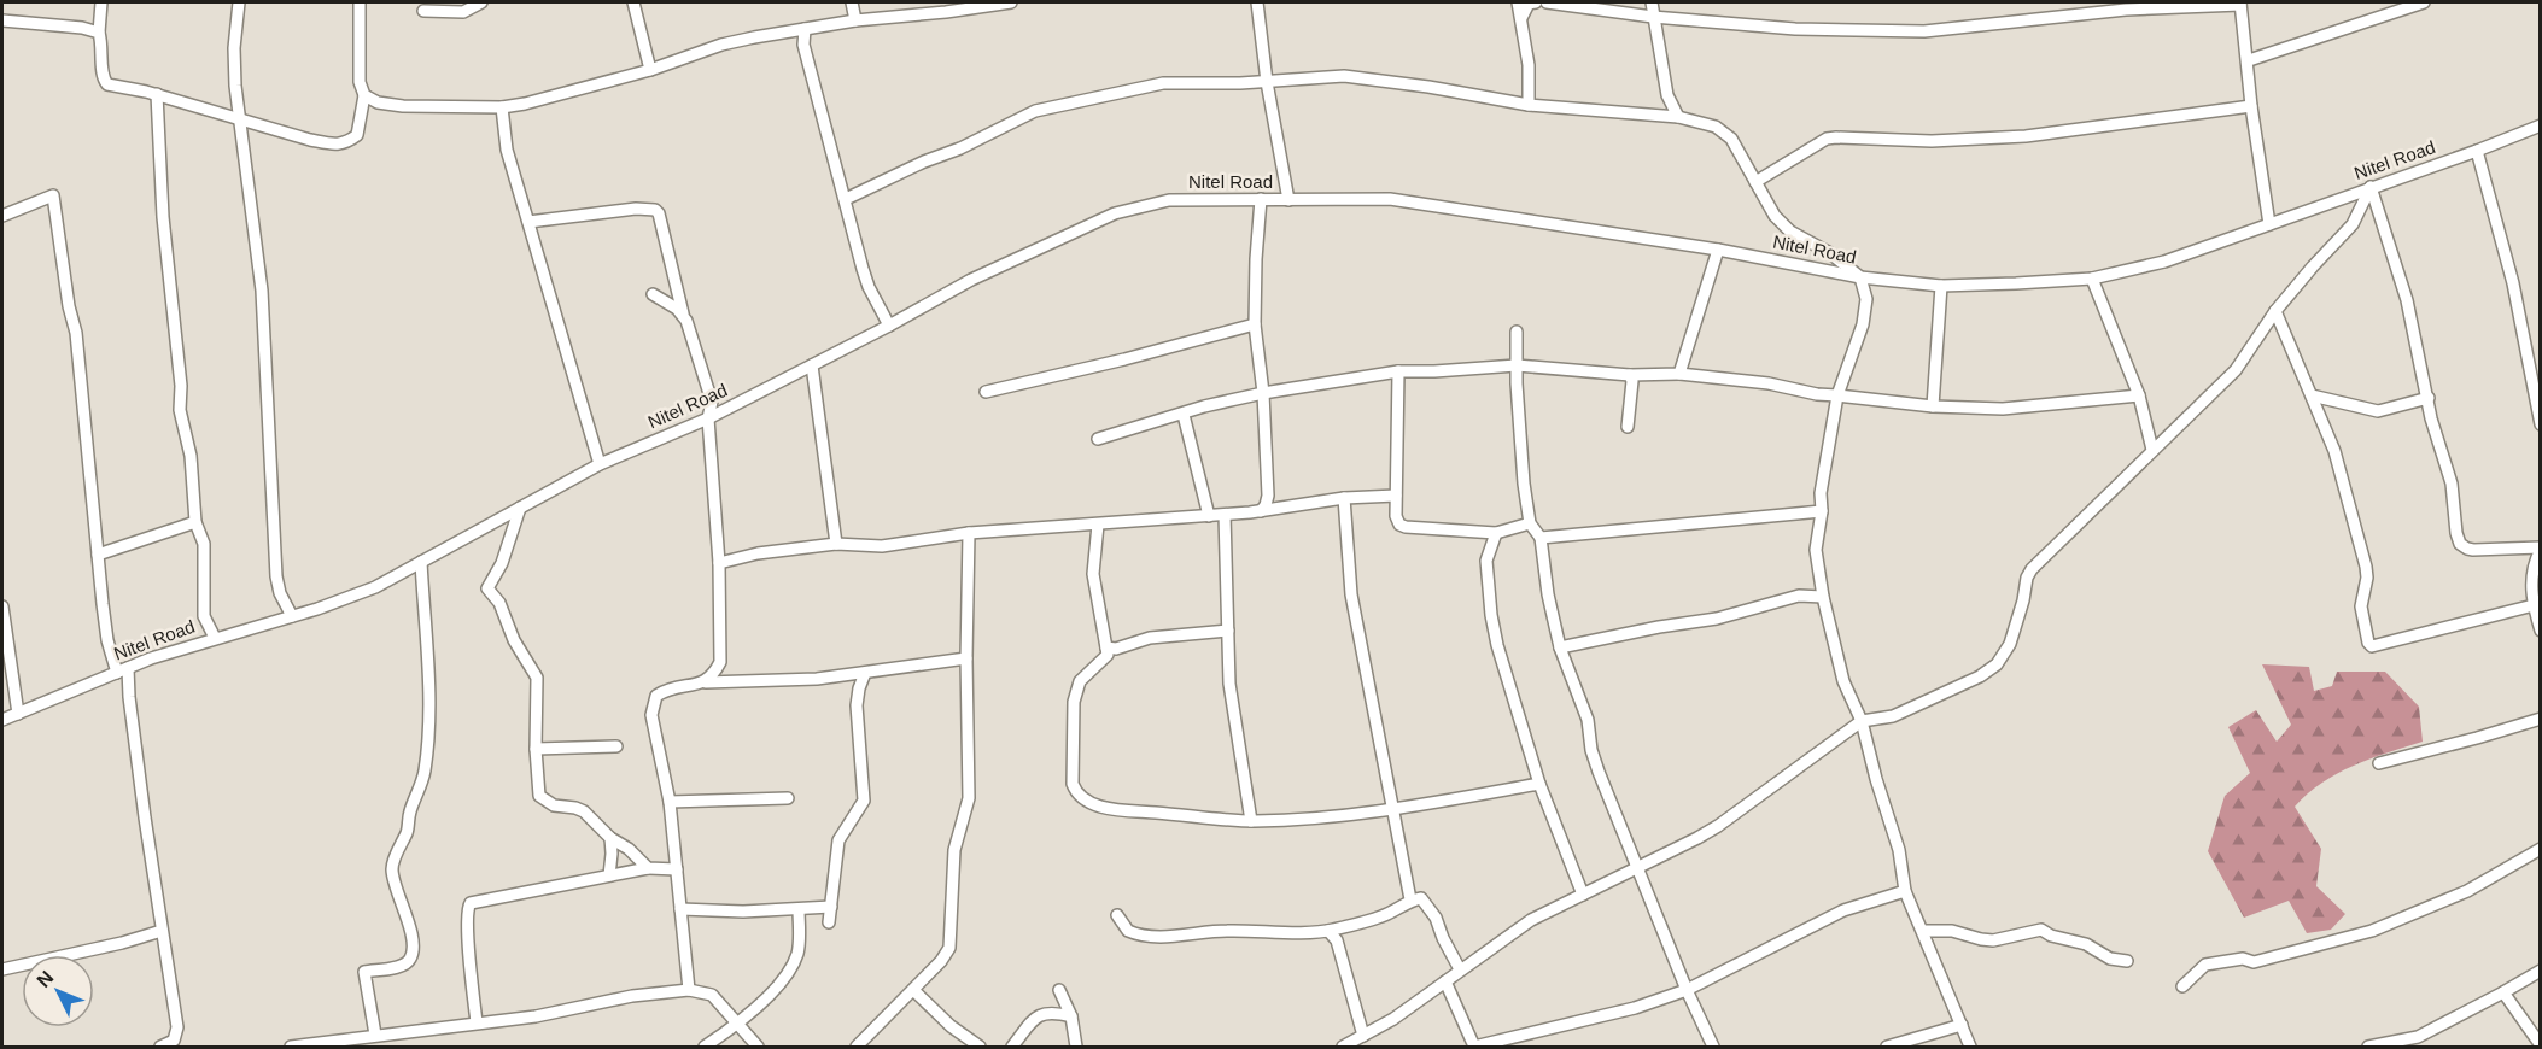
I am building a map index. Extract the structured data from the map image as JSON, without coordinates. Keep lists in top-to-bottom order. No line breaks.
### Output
{"streets":{"street":["Nitel Road"]},"north":"top left"}
